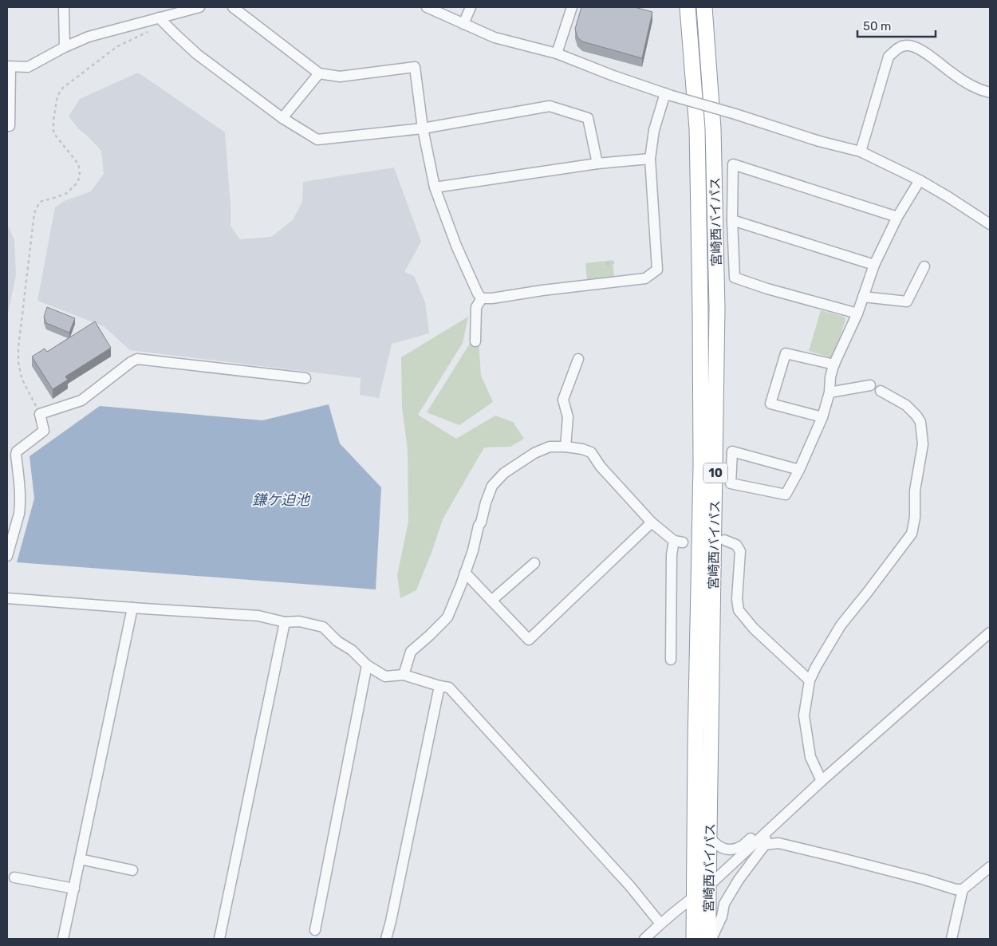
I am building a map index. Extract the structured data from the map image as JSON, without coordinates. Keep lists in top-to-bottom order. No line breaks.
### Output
{"streets":{"highway":["宮崎西バイパス","10"]},"water":["鎌ケ迫池"],"scale_bar":"50 m"}
